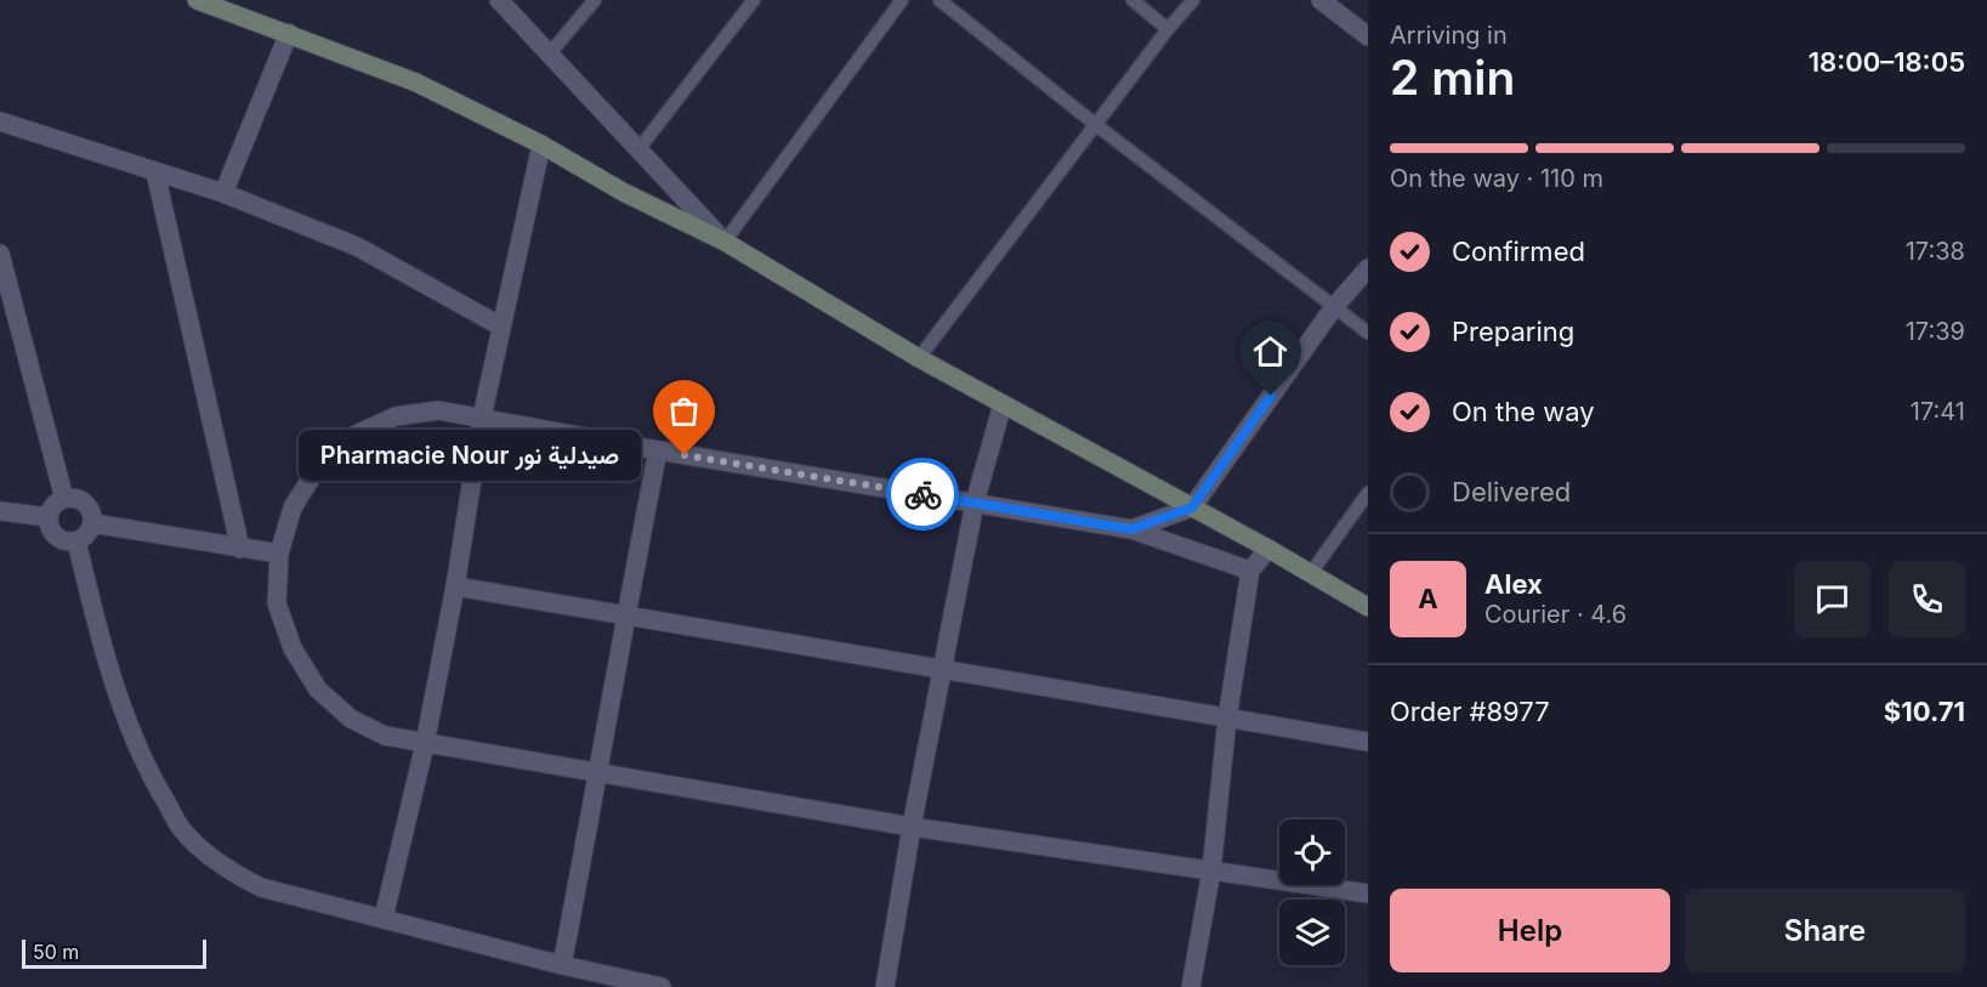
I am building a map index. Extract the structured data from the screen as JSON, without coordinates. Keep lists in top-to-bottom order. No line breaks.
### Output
{"places":["Pharmacie Nour صيدلية نور"],"scale_bar":"50 m","page":{"heading":["2 min","Arriving in","18:00–18:05"],"panel":["Alex","Courier · 4.6","Order #8977","$10.71"],"bar":"On the way · 110 m","list":[["Confirmed","17:38"],["Preparing","17:39"],["On the way","17:41"],"Delivered"],"bubble":"Pharmacie Nour صيدلية نور","round":"A","buttons":["Help","Share"],"scale":"50 m"}}
